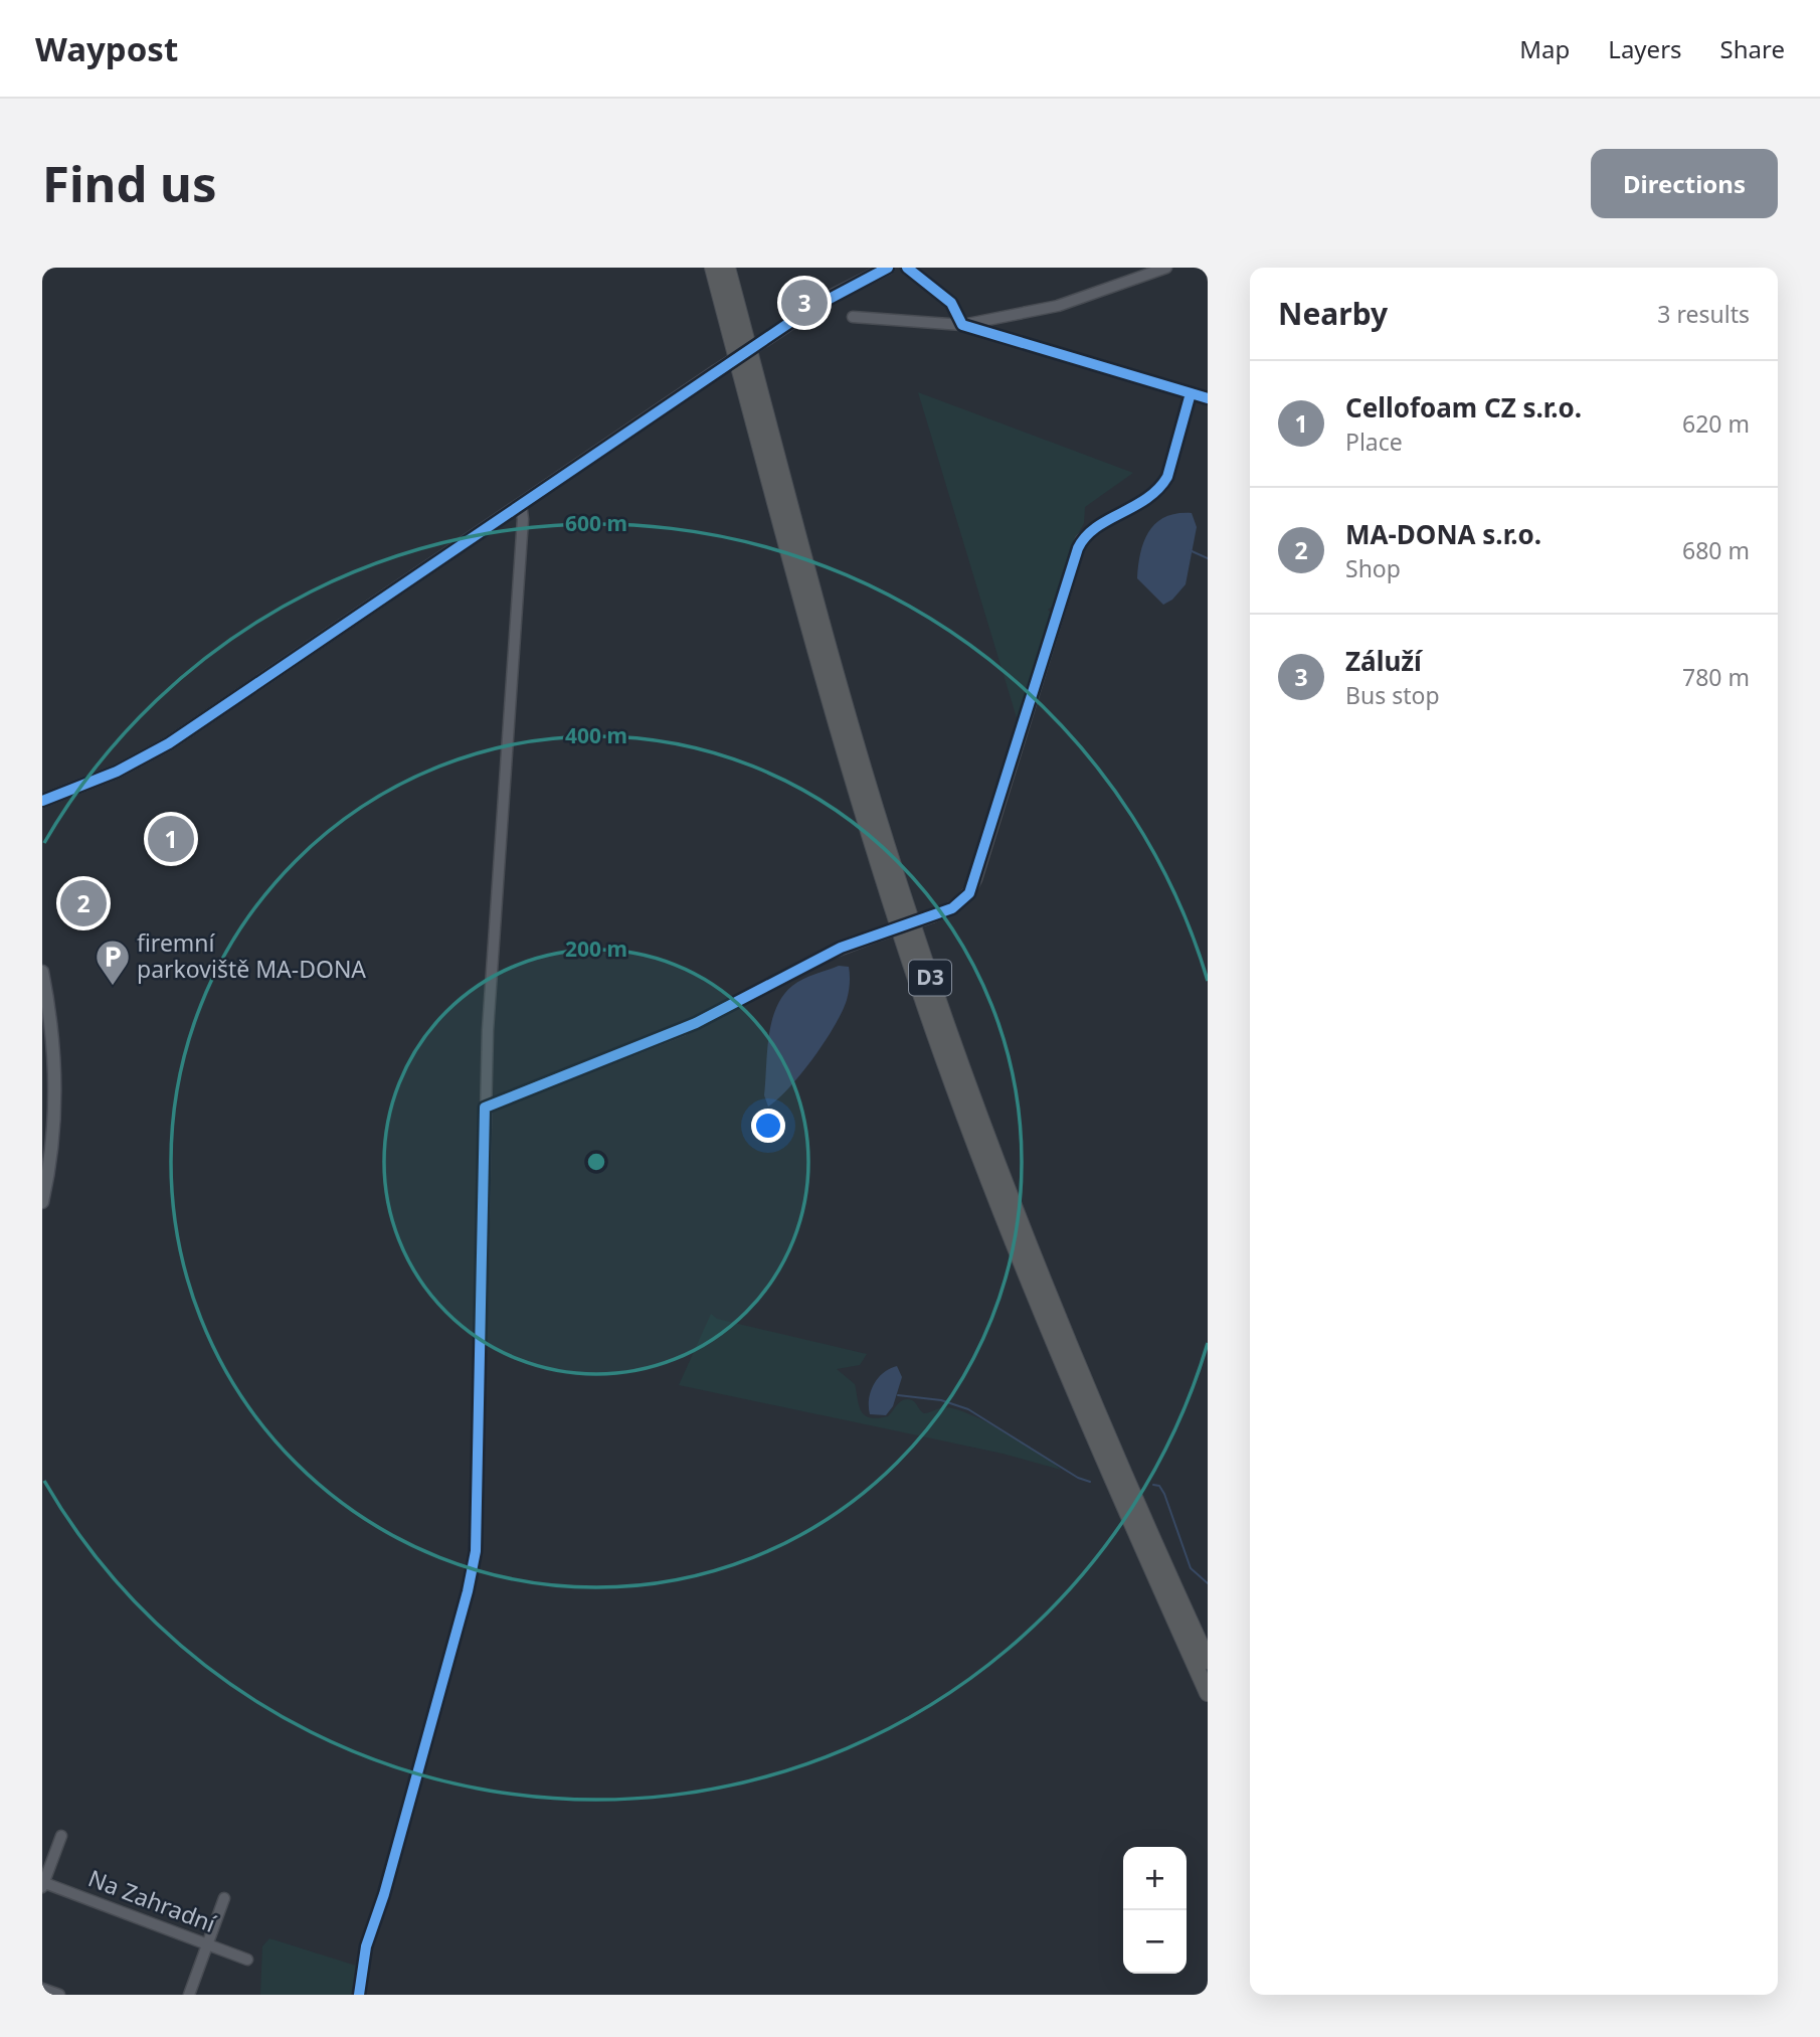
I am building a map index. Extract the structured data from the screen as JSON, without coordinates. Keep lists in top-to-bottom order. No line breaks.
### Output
{"streets":{"highway":["D3"],"street":["Na Zahradní"]},"places":{"parking":["firemní parkoviště MA-DONA"]},"page":{"header":"Waypost","nav":["Map","Layers","Share"],"buttons":"Directions","title":"Find us","heading":["Nearby","3 results"],"pins":["3","1","2"],"list":[{"mark":"1","name":"Cellofoam CZ s.r.o.","note":"Place","value":"620 m"},{"mark":"2","name":"MA-DONA s.r.o.","note":"Shop","value":"680 m"},{"mark":"3","name":"Záluží","note":"Bus stop","value":"780 m"}],"map_buttons":["+","−"]},"rings":["600 m","400 m","200 m"]}
